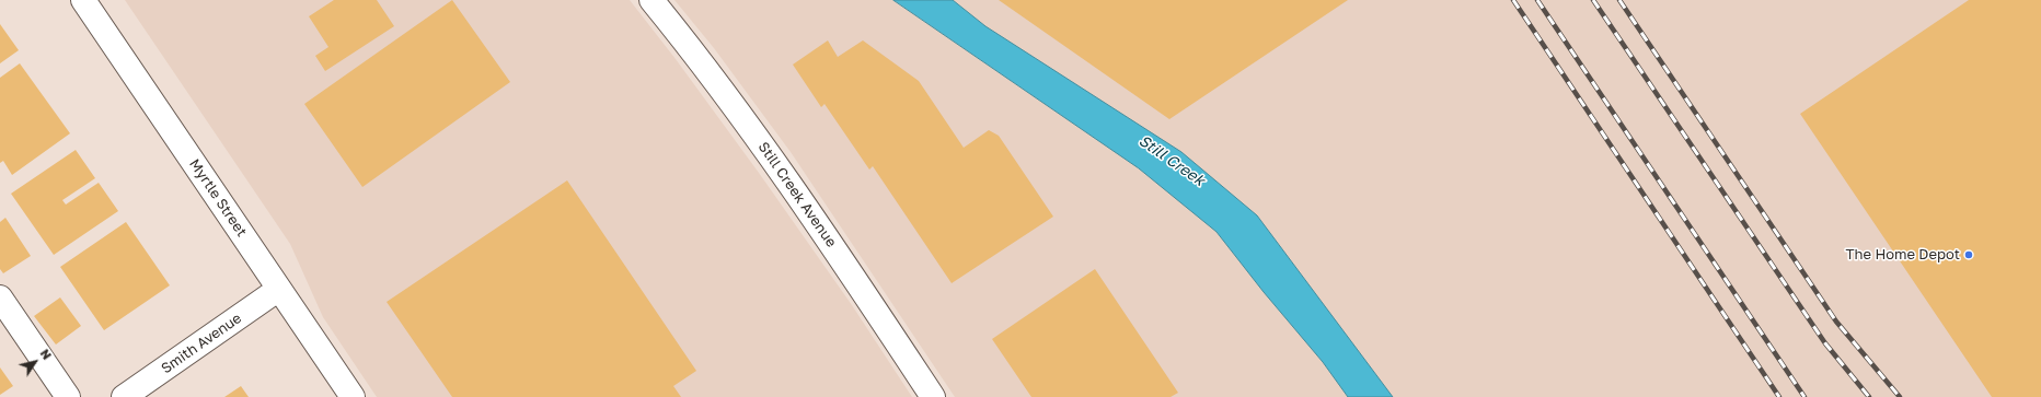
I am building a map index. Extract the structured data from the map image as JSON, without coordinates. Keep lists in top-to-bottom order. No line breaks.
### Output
{"streets":{"street":["Still Creek Avenue","Myrtle Street","Smith Avenue"]},"crossings":[["Myrtle Street","Smith Avenue"]],"water":["Still Creek"],"places":["The Home Depot"],"north":"top right"}
